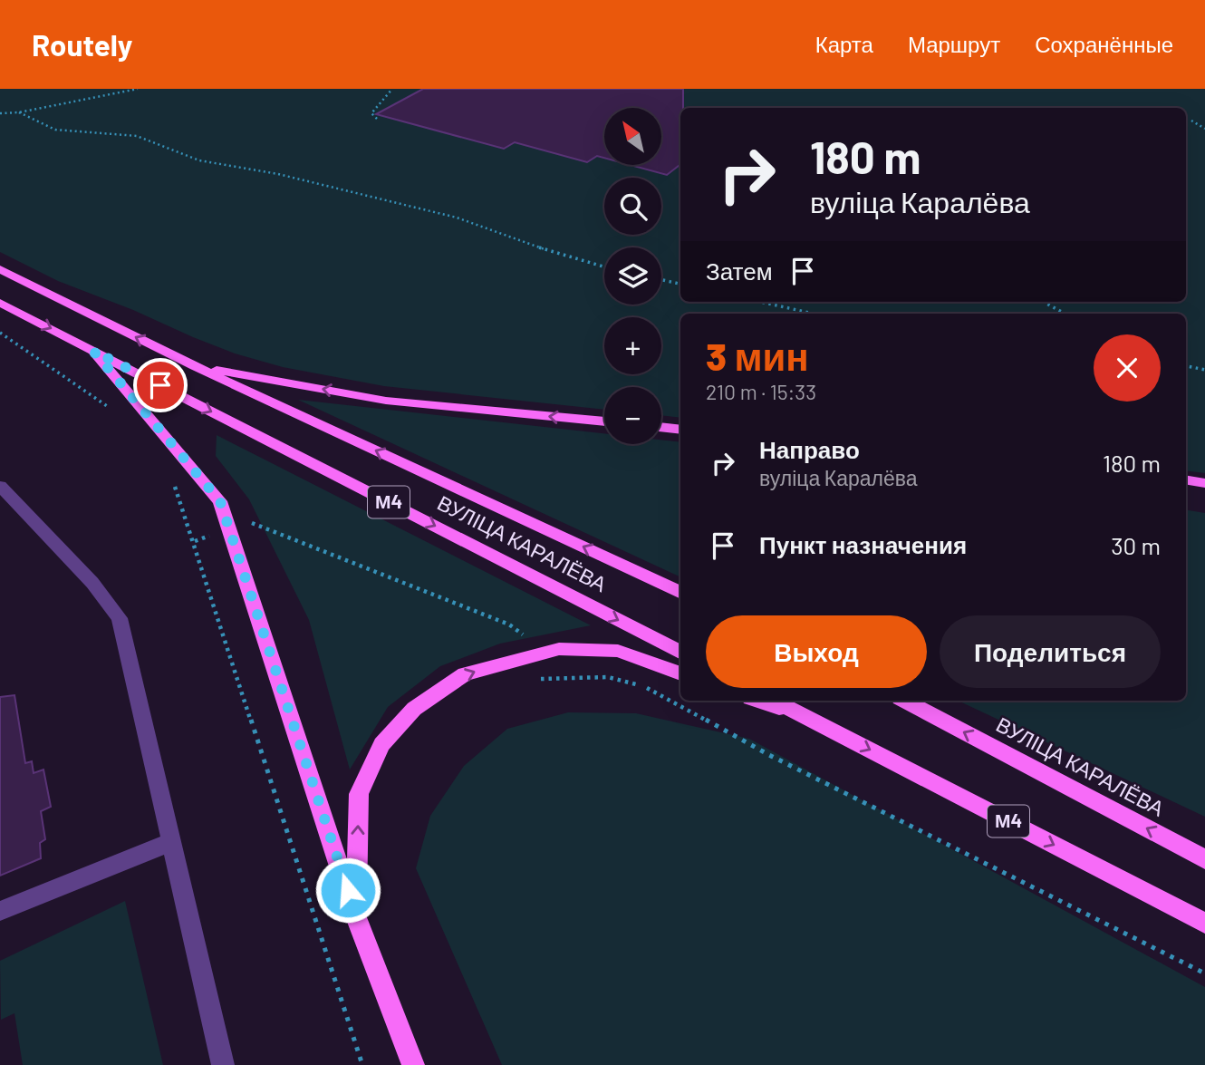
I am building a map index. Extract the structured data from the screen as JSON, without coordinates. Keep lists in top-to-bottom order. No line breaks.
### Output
{"streets":{"main road":["М4","ВУЛІЦА КАРАЛЁВА"]},"north":"top left","page":{"header":"Routely","nav":["Карта","Маршрут","Сохранённые"],"map_buttons":["+","−"],"turn":["180 m","вуліца Каралёва"],"then":"Затем","heading":["3 мин","210 m · 15:33"],"list":[{"name":"Направо","note":"вуліца Каралёва","value":"180 m"},{"name":"Пункт назначения","value":"30 m"}],"buttons":["Выход","Поделиться"]}}
